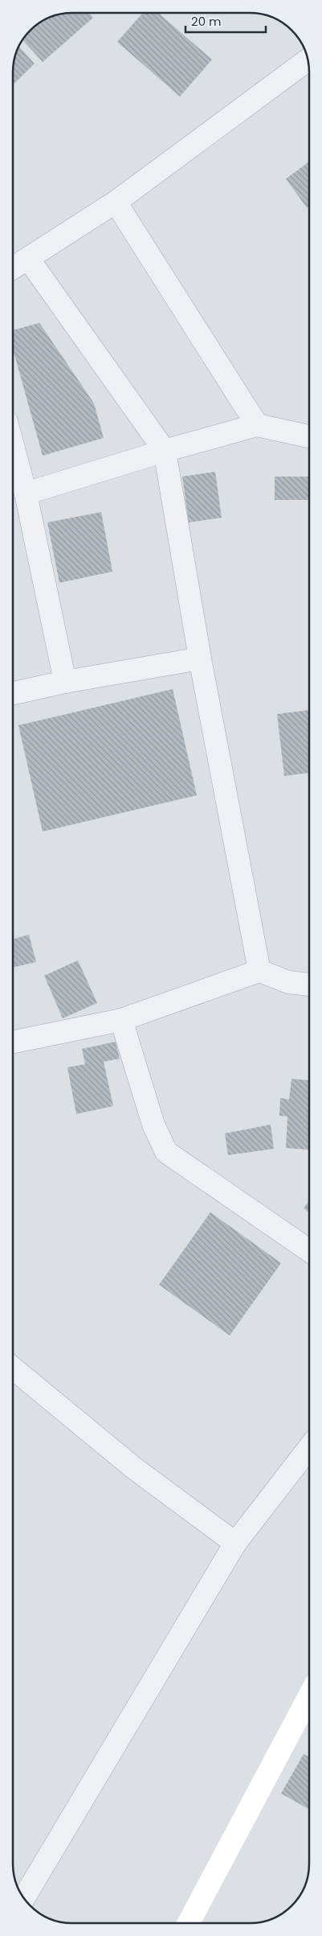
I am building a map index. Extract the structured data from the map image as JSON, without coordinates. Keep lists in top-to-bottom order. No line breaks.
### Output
{"scale_bar":"20 m"}
